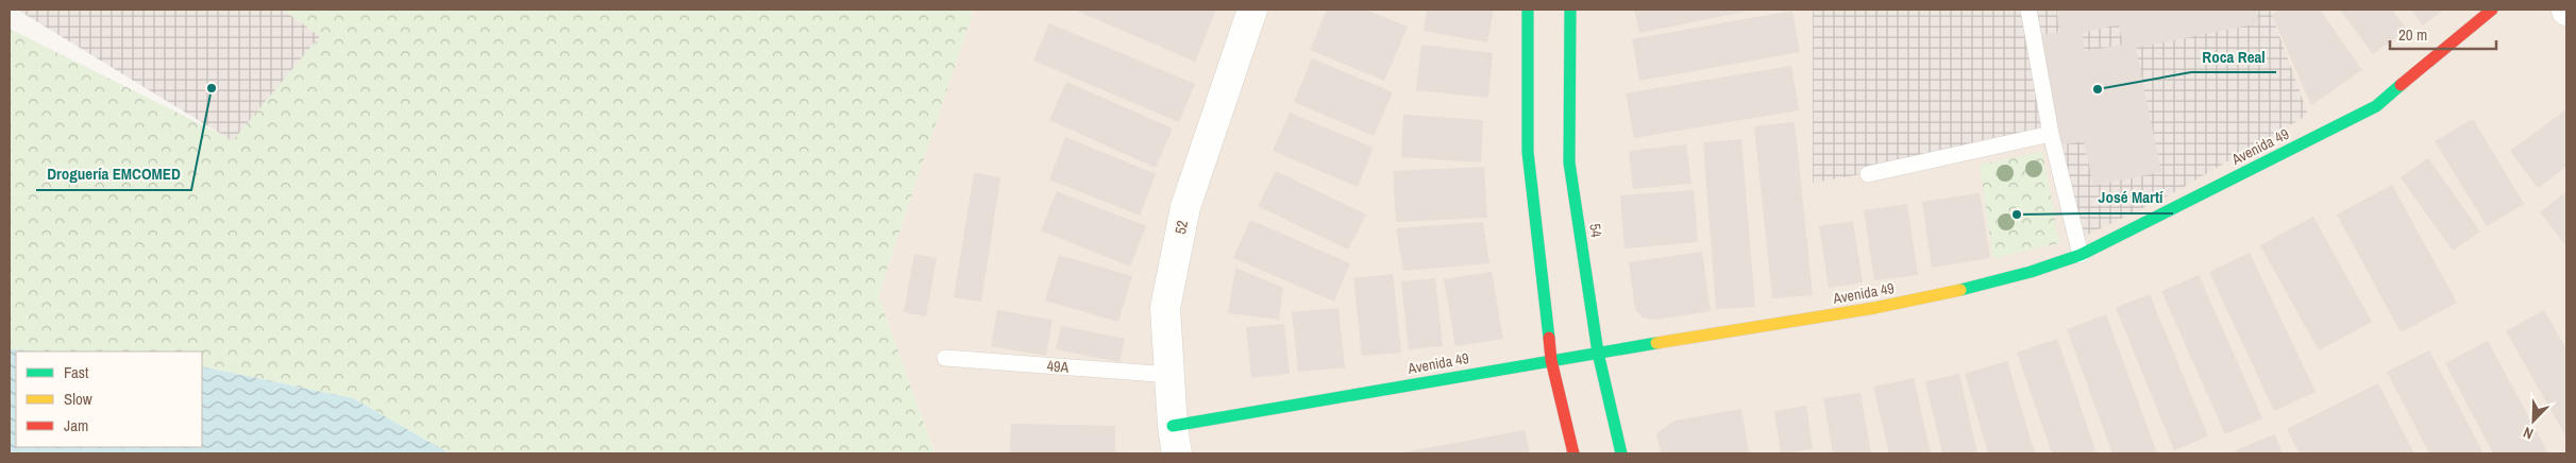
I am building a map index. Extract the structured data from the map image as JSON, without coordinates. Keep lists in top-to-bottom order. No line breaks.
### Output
{"streets":{"street":["Avenida 49","52","54"],"lane":["49A"]},"crossings":[["Avenida 49","52"],["Avenida 49","54"],["52","49A"]],"places":["Droguería EMCOMED","Roca Real","José Martí"],"legend":["Fast","Slow","Jam"],"scale_bar":"20 m","north":"bottom left"}
